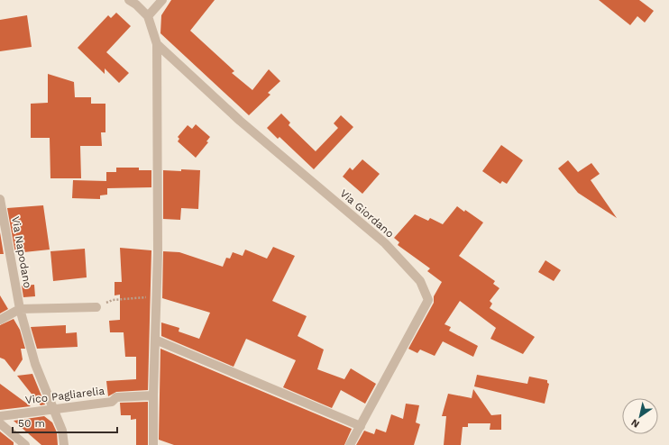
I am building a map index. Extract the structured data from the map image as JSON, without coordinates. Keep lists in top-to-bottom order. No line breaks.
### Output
{"streets":{"street":["Via Giordano","Via Napodano","Vico Pagliarelia"]},"crossings":[["Via Napodano","Vico Pagliarelia"]],"scale_bar":"50 m","north":"bottom left"}
